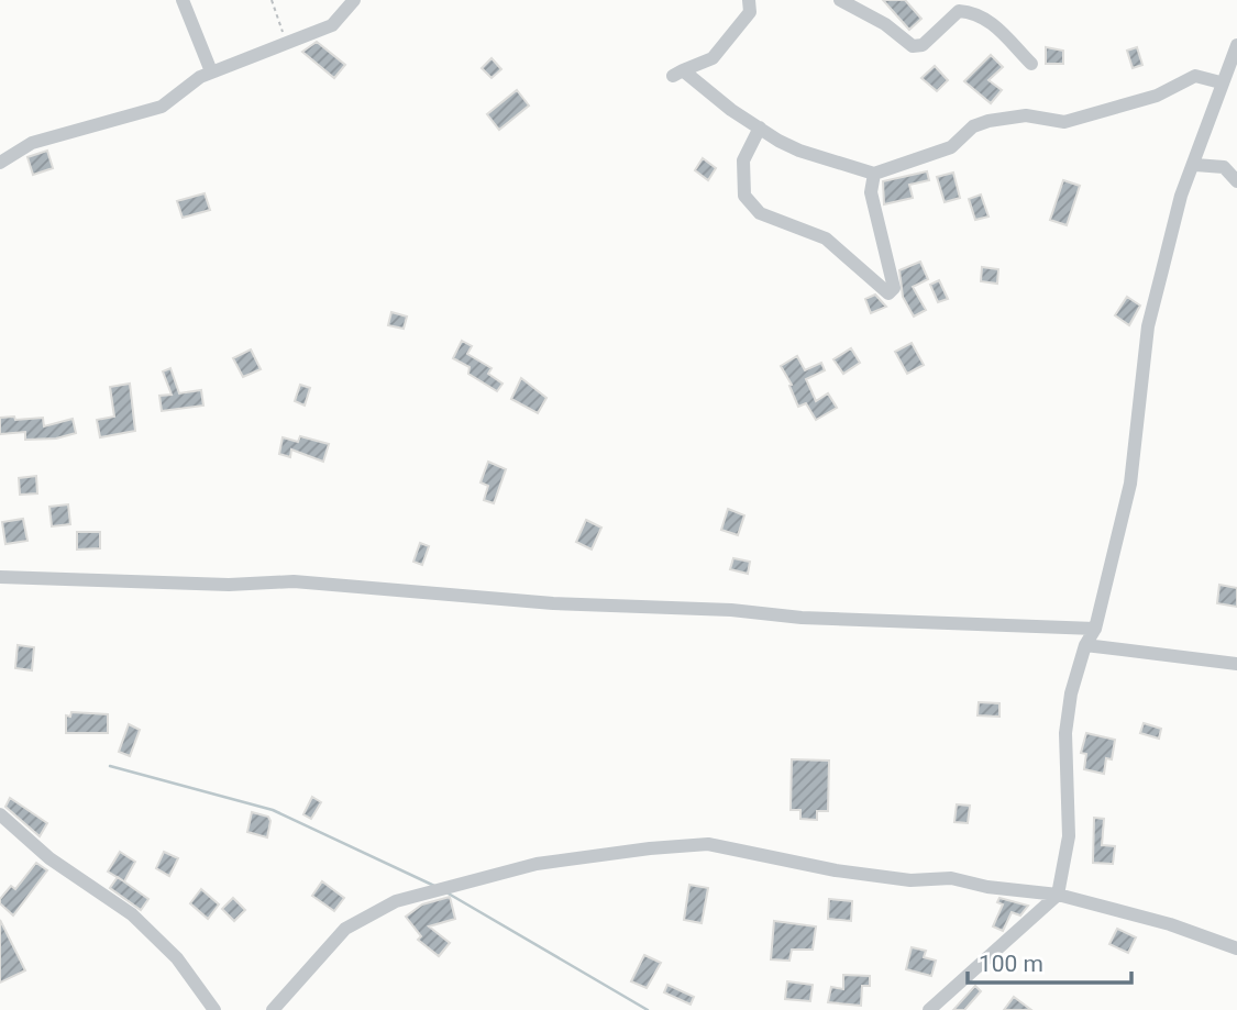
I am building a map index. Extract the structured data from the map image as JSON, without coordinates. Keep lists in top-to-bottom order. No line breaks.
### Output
{"scale_bar":"100 m"}
